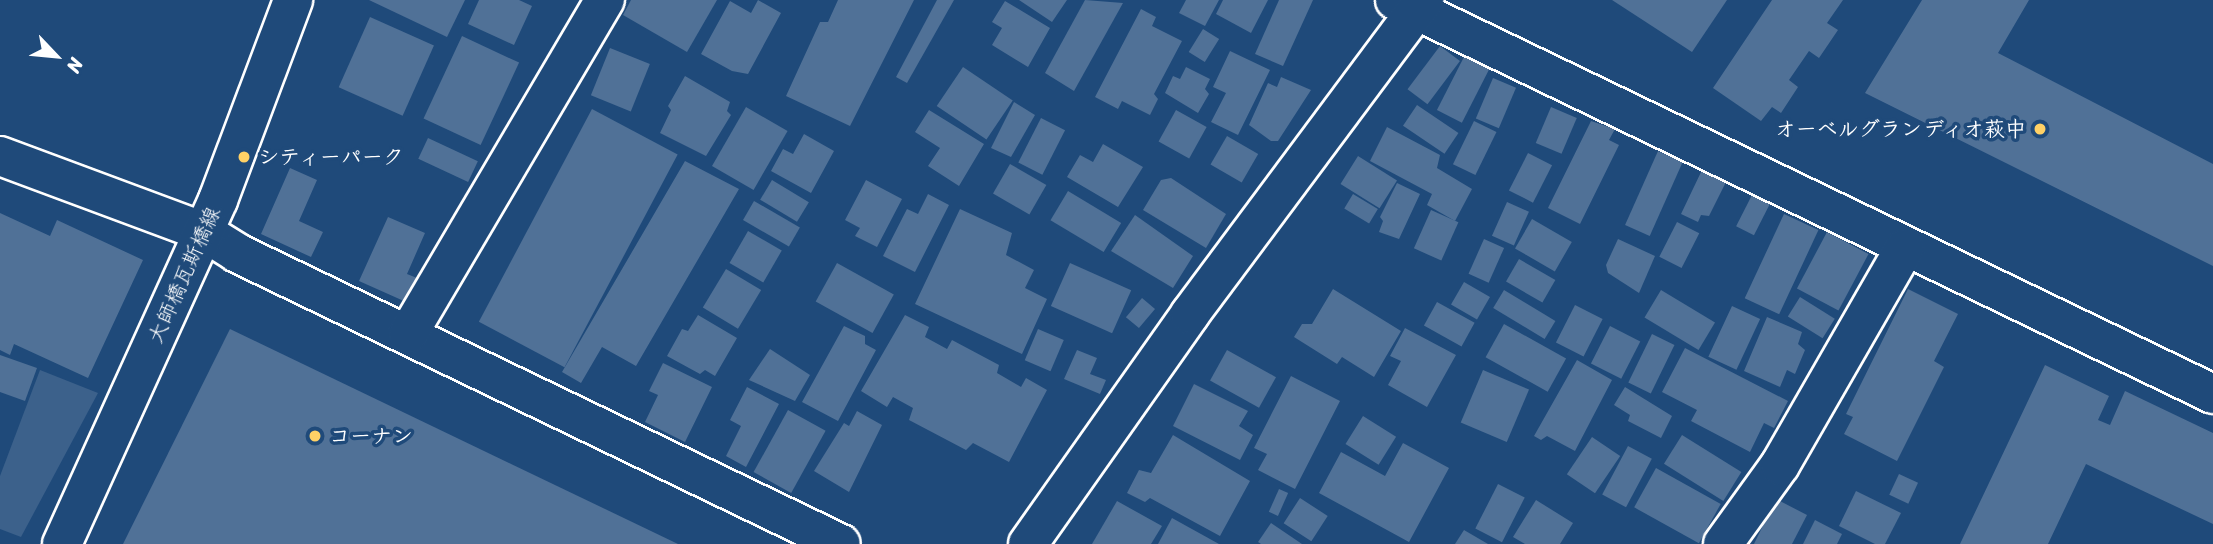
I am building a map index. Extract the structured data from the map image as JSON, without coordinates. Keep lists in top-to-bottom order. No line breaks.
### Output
{"streets":{"street":["大師橋瓦斯橋線"]},"places":["オーベルグランディオ萩中","シティーパーク","コーナン"],"north":"bottom right"}
